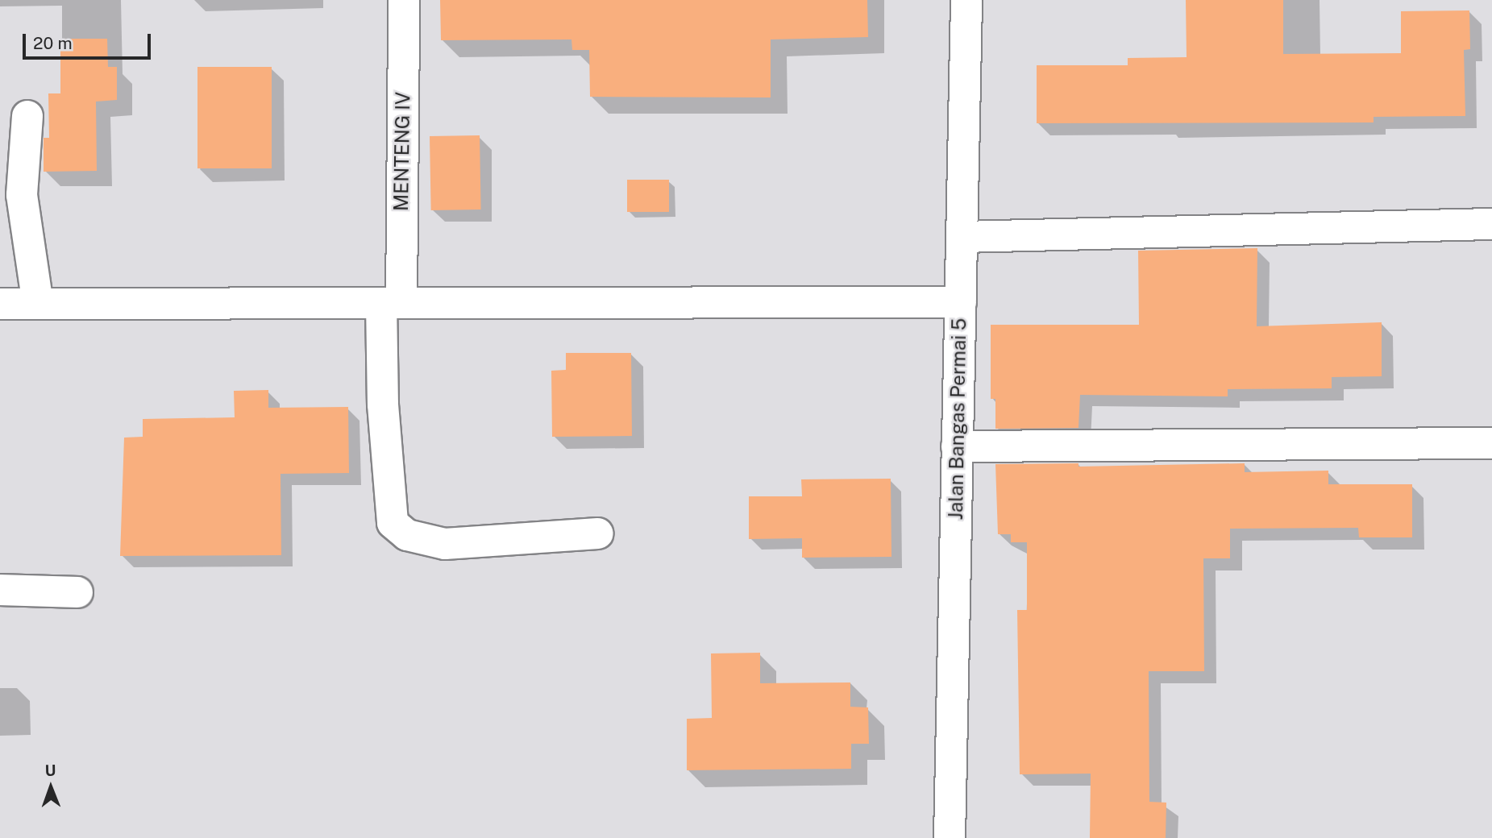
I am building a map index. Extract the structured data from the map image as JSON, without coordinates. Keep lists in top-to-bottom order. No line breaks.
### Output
{"streets":{"street":["MENTENG IV","Jalan Bangas Permai 5"]},"scale_bar":"20 m","north":"top"}
